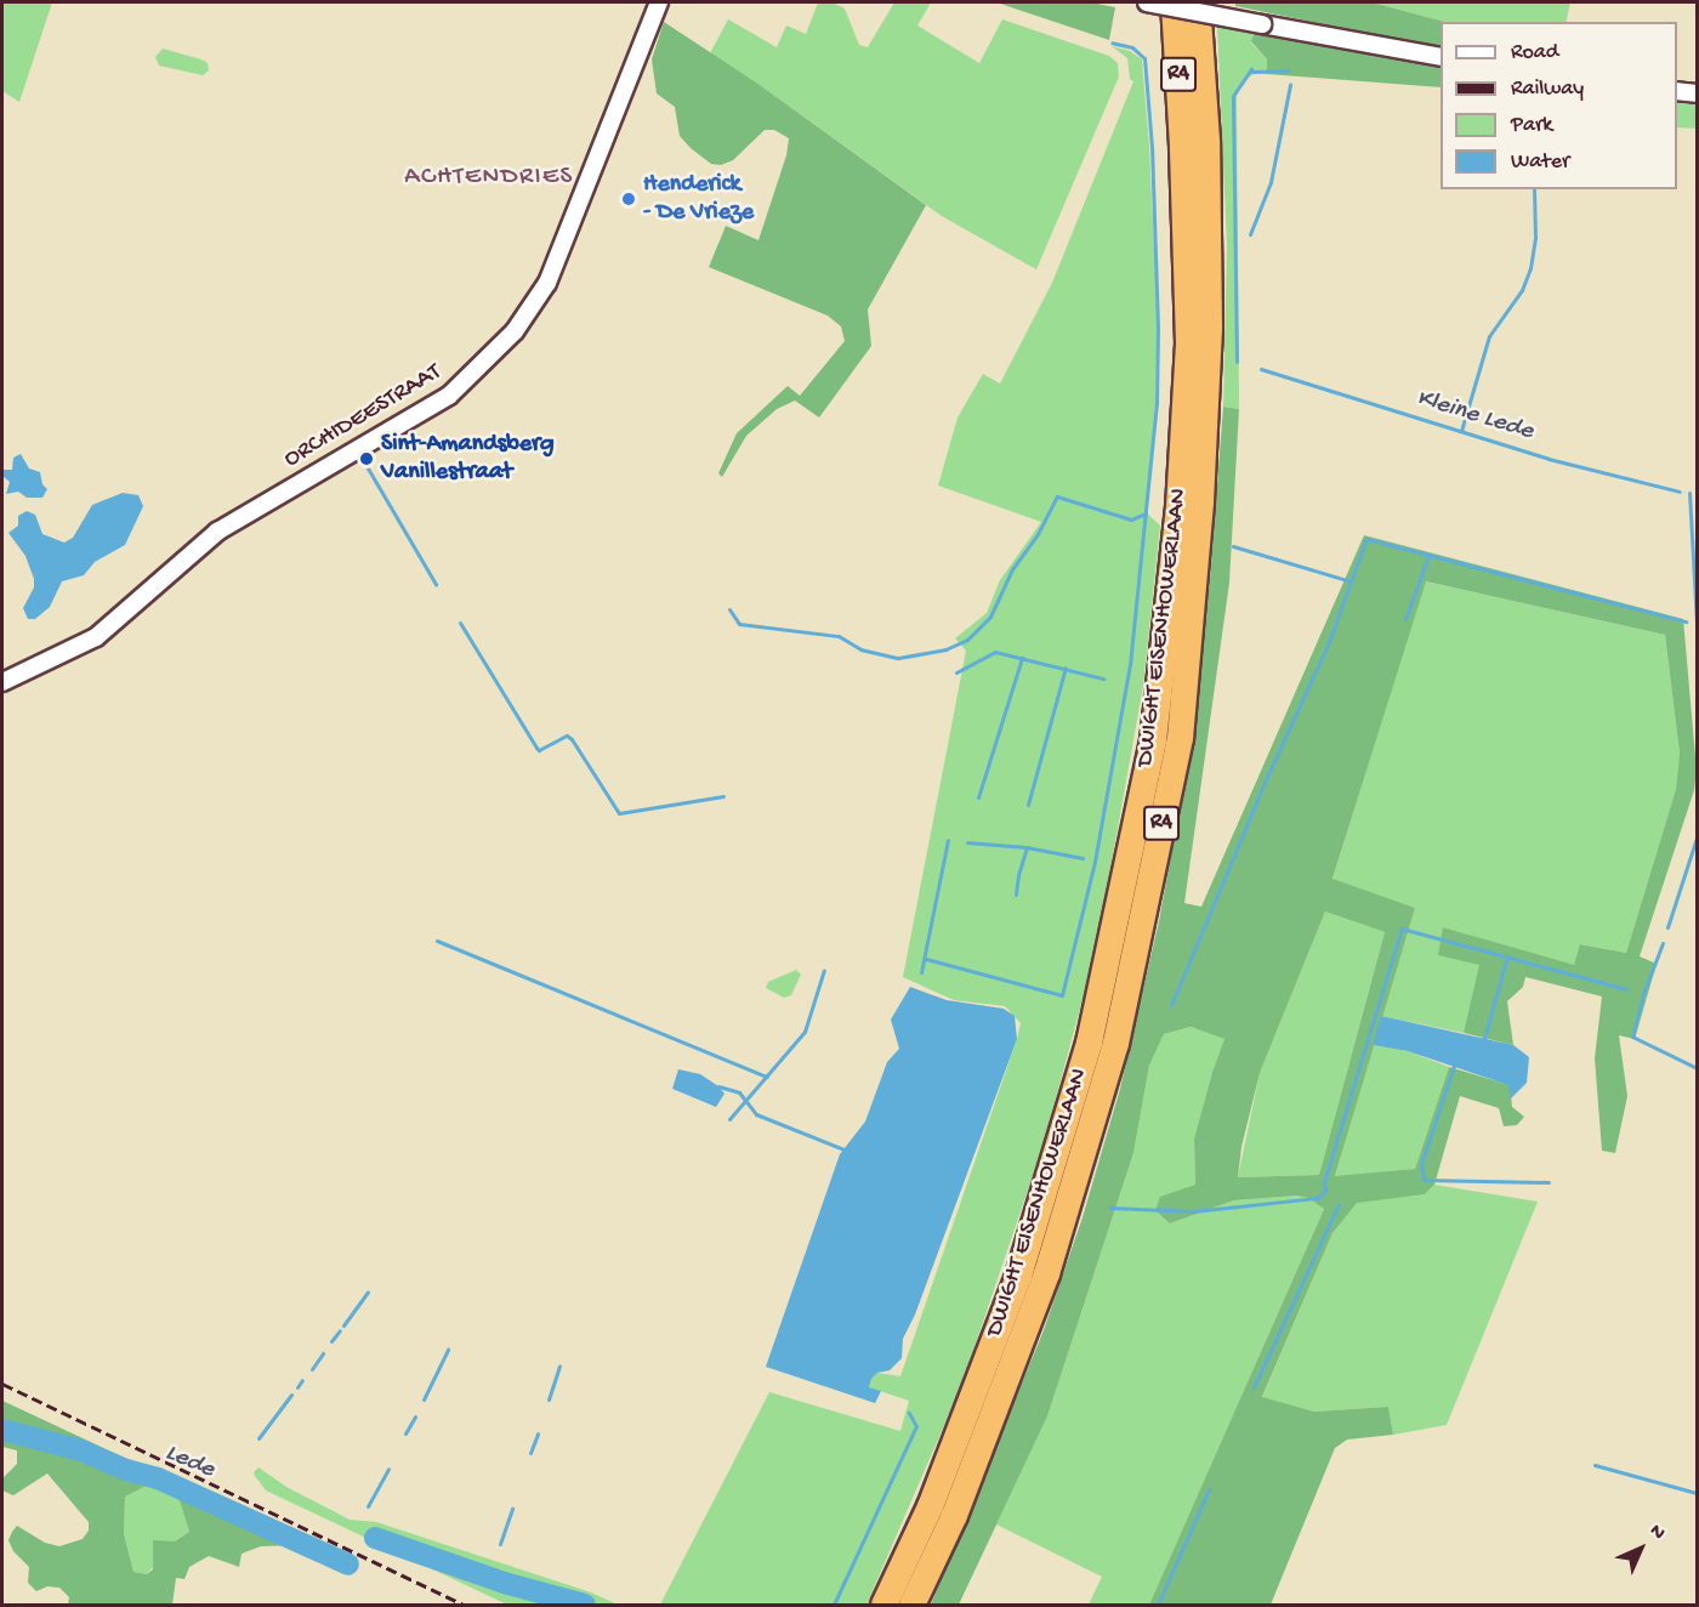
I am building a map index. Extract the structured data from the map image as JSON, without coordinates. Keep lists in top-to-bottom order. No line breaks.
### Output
{"streets":{"highway":["R4","DWIGHT EISENHOWERLAAN"],"street":["ORCHIDEESTRAAT"]},"districts":["ACHTENDRIES"],"water":["Kleine Lede","Lede"],"places":["Henderick - De Vrieze","Sint-Amandsberg Vanillestraat"],"legend":["Road","Railway","Park","Water"],"north":"top right"}
